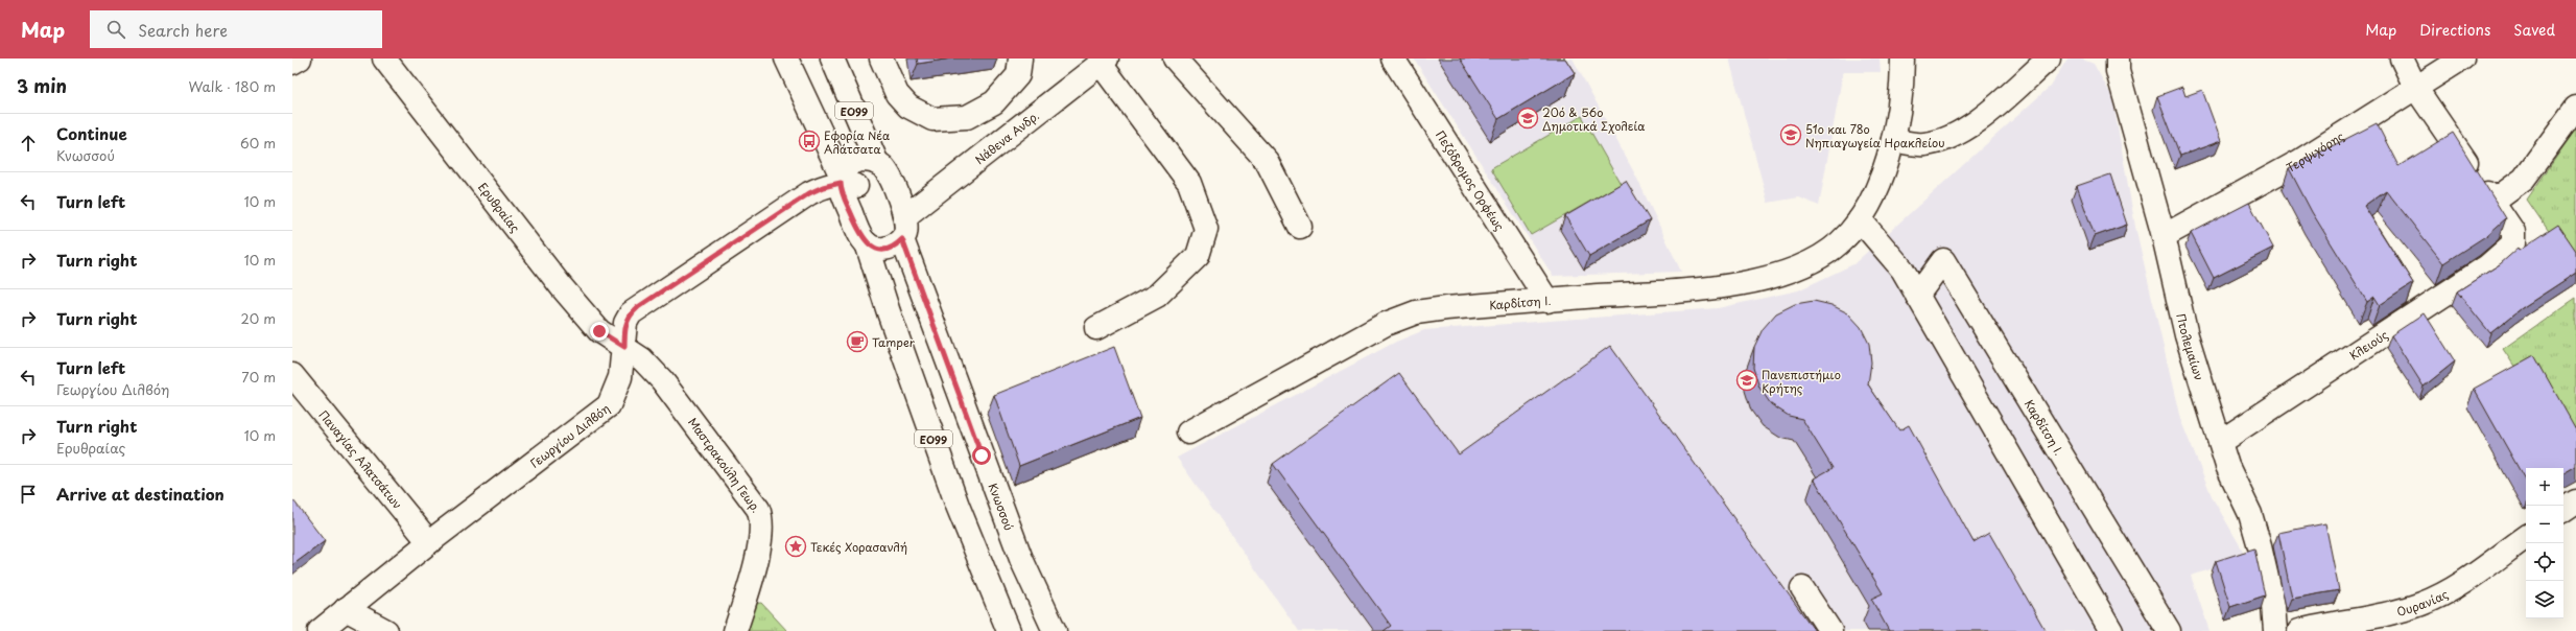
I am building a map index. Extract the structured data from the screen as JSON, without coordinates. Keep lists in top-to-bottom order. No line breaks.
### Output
{"streets":{"street":["ΕΟ99","Νάθενα Ανδρ.","Τερψιχόρης","Πεζόδρομος Ορφέως","Ερυθραίας","Καρδίτση Ι.","Κλειούς","Πτολεμαίων","Γεωργίου Διλβόη","Παναγίας Αλατσάτων","Μαστρακούλη Γεωρ.","Κνωσσού","Ουρανίας"]},"crossings":[["ΕΟ99","Νάθενα Ανδρ."],["ΕΟ99","Γεωργίου Διλβόη"],["ΕΟ99","Κνωσσού"],["Τερψιχόρης","Πτολεμαίων"],["Πεζόδρομος Ορφέως","Καρδίτση Ι."],["Ερυθραίας","Γεωργίου Διλβόη"],["Ερυθραίας","Μαστρακούλη Γεωρ."],["Κλειούς","Πτολεμαίων"],["Γεωργίου Διλβόη","Παναγίας Αλατσάτων"],["Γεωργίου Διλβόη","Μαστρακούλη Γεωρ."]],"places":{"school or university":["20ό & 56ο Δημοτικά Σχολεία","51ο και 78ο Νηπιαγωγεία Ηρακλείου","Πανεπιστήμιο Κρήτης"],"bus stop":["Εφορία Νέα Αλάτσατα"],"cafe":["Tamper"],"place":["Τεκές Χορασανλή"]},"page":{"header":"Map","search":"Search here","nav":["Map","Directions","Saved"],"heading":["3 min","Walk · 180 m"],"list":[["Continue","Κνωσσού","60 m"],["Turn left","10 m"],["Turn right","10 m"],["Turn right","20 m"],["Turn left","Γεωργίου Διλβόη","70 m"],["Turn right","Ερυθραίας","10 m"],"Arrive at destination"],"map_buttons":["+","−"]}}
